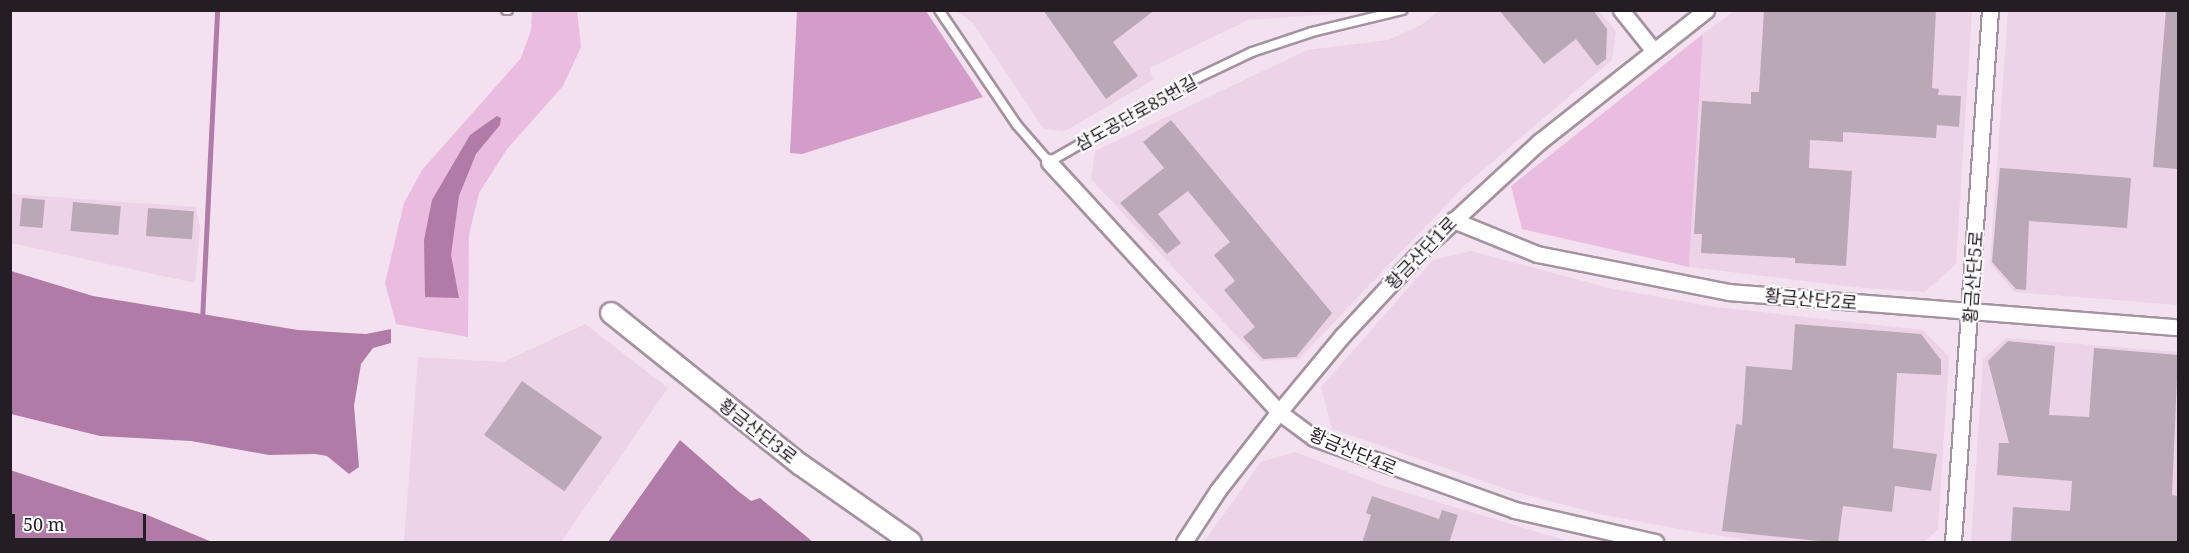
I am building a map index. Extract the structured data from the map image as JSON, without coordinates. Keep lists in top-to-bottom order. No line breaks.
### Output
{"streets":{"street":["황금산단1로","황금산단5로","황금산단2로","황금산단3로","황금산단4로"],"lane":["삼도공단로85번길"]},"crossings":[["삼도공단로85번길","황금산단4로"],["황금산단1로","황금산단2로"],["황금산단1로","황금산단4로"],["황금산단5로","황금산단2로"]],"scale_bar":"50 m"}
